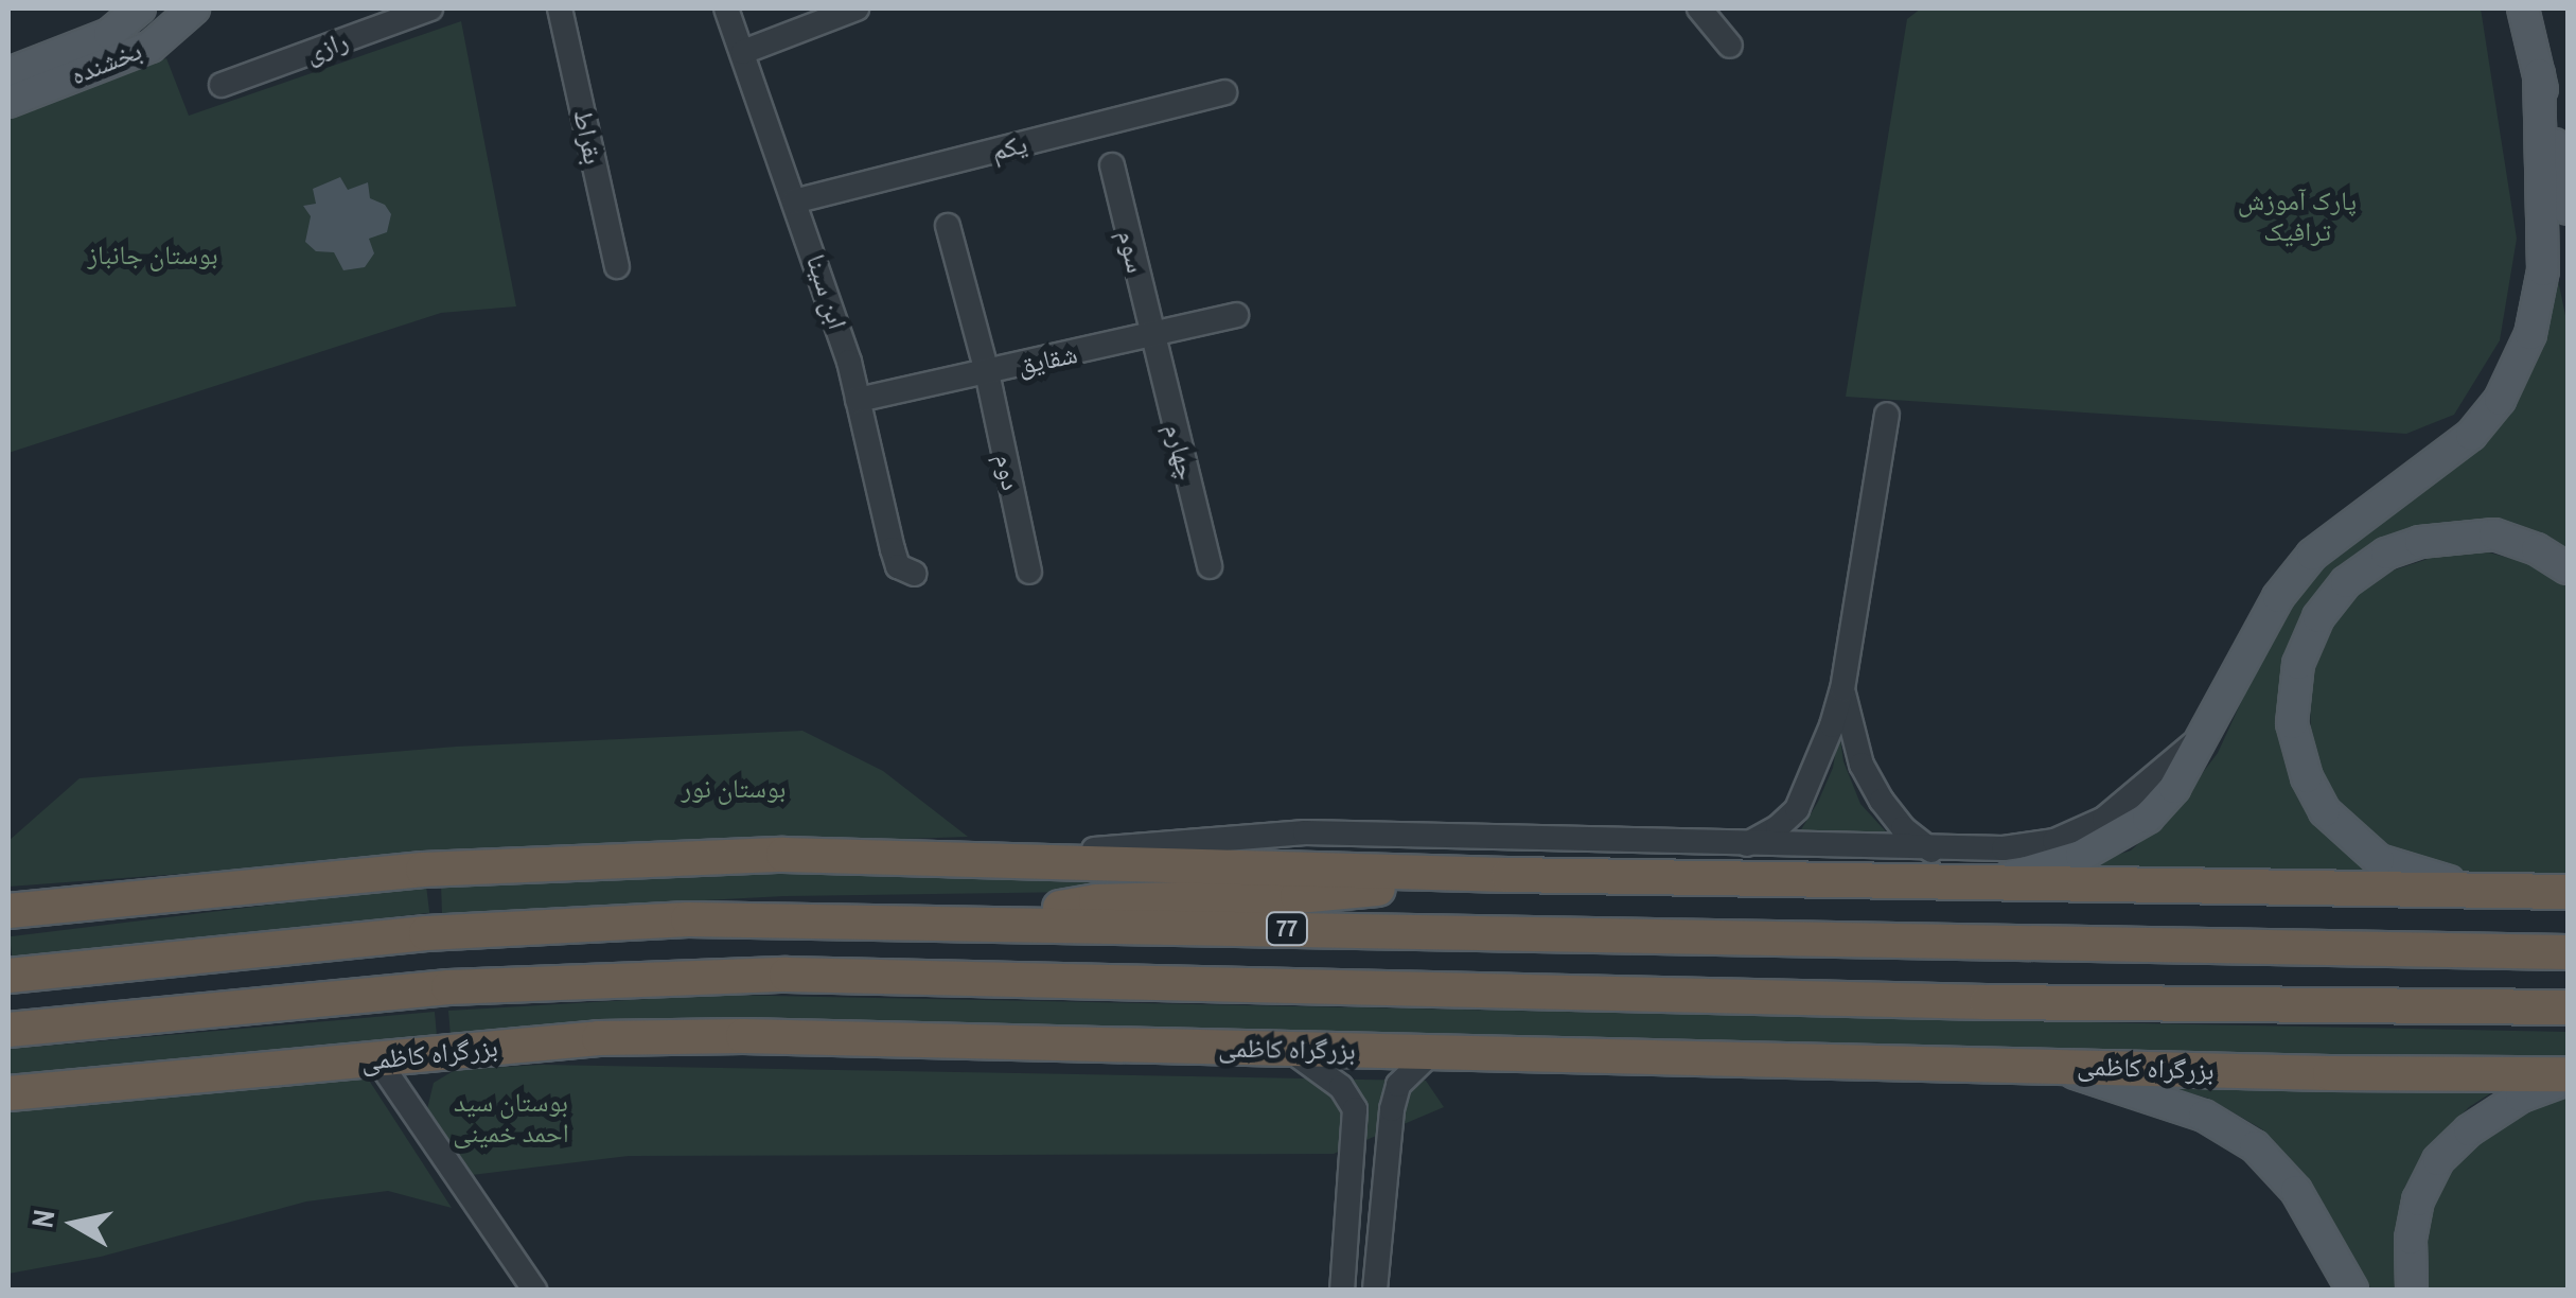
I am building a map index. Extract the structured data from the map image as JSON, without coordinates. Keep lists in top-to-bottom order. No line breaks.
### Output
{"streets":{"highway":["77","بزرگراه کاظمی"],"main road":["بخشنده"],"street":["رازی","بقراط","یکم","سوم","ابن سینا","شقایق","چهارم","دوم"]},"crossings":[["یکم","ابن سینا"],["سوم","شقایق"],["سوم","چهارم"],["ابن سینا","شقایق"],["شقایق","چهارم"],["شقایق","دوم"]],"parks":["پارک آموزش ترافیک","بوستان جانباز","بوستان نور","بوستان سید احمد خمینی"],"north":"left"}
